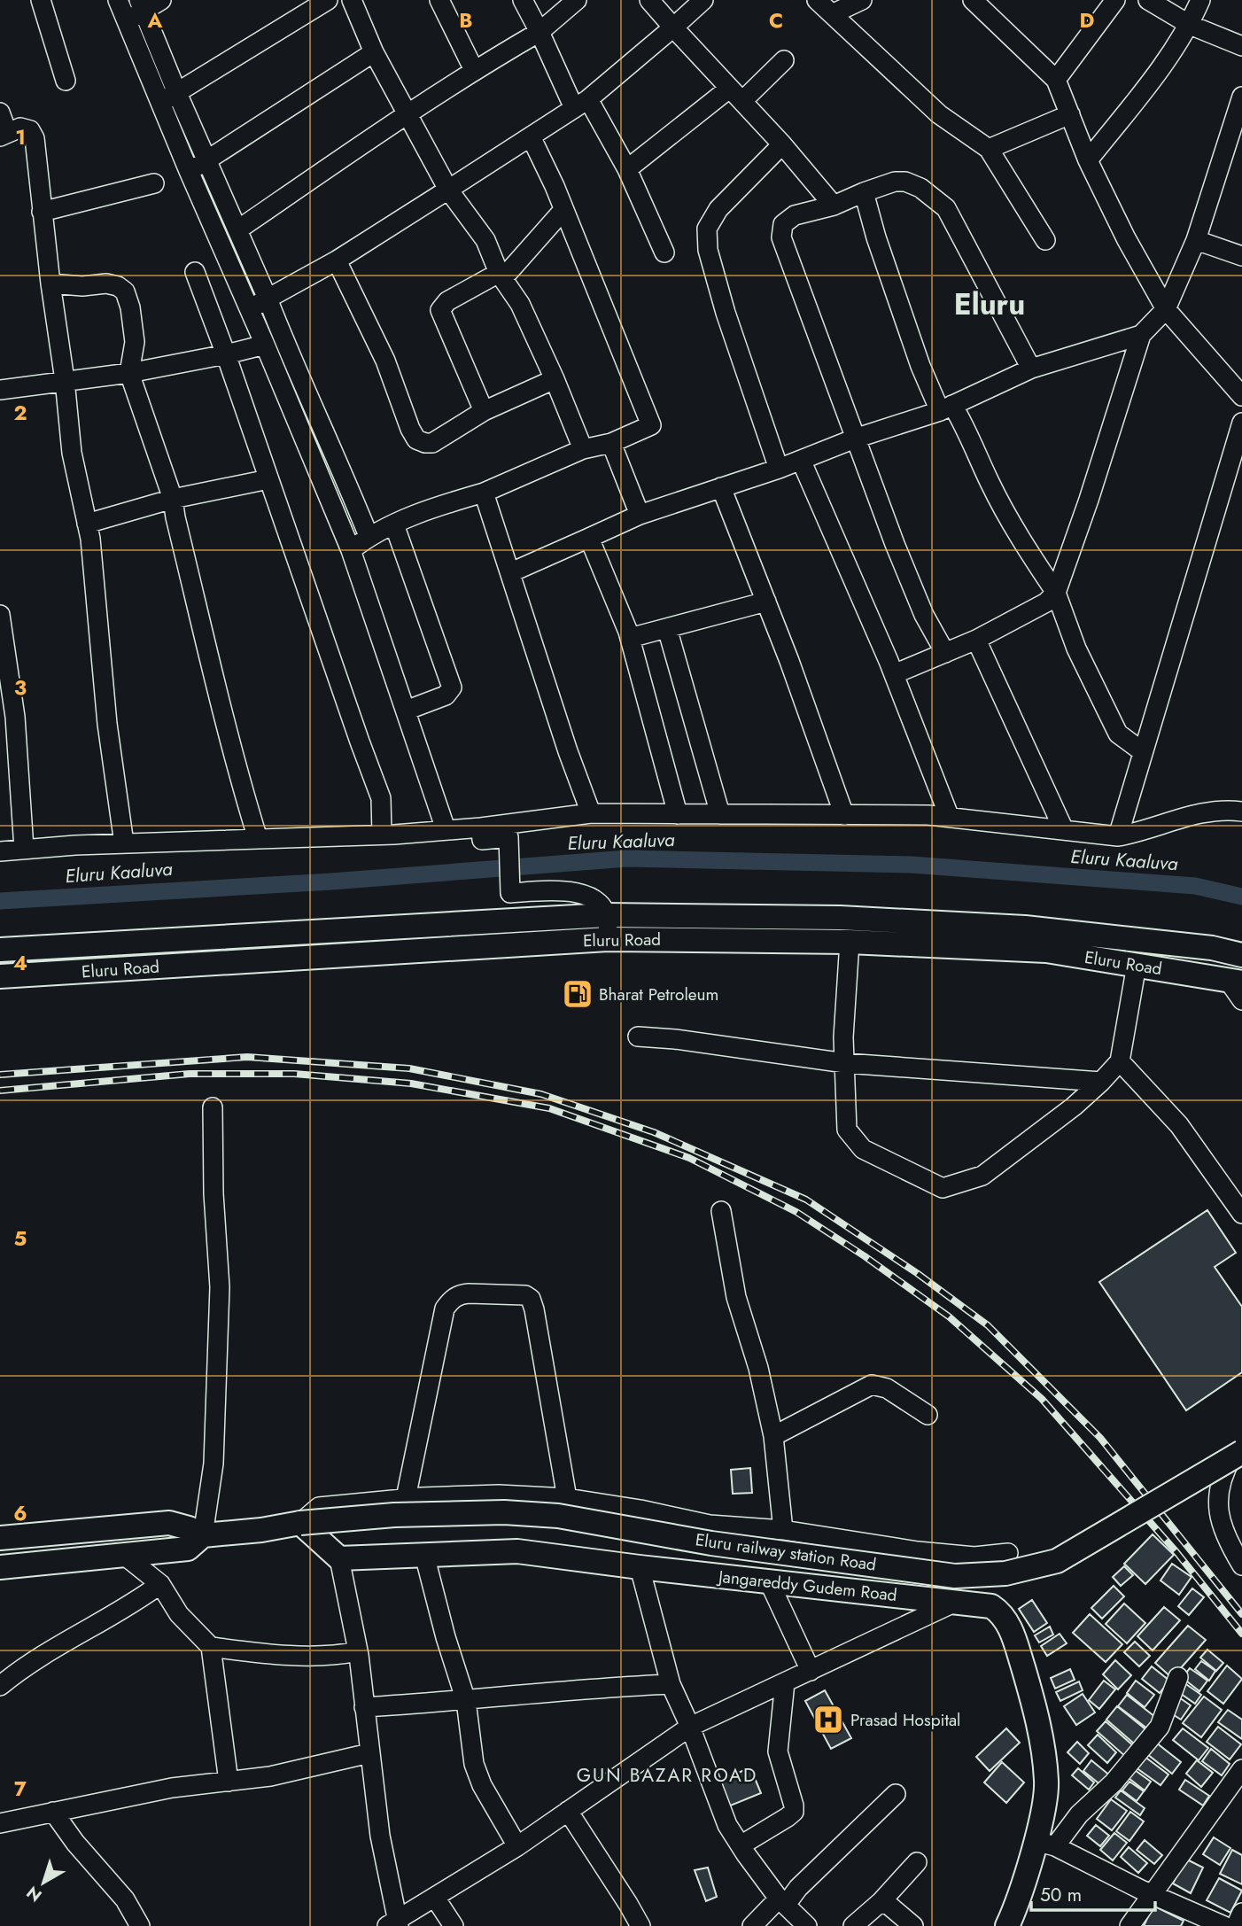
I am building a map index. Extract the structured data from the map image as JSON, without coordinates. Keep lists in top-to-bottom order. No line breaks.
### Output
{"streets":{"main road":["Eluru Road","Eluru railway station Road","Jangareddy Gudem Road"]},"districts":["Eluru","GUN BAZAR ROAD"],"water":["Eluru Kaaluva"],"places":{"fuel station":["Bharat Petroleum"],"hospital":["Prasad Hospital"]},"scale_bar":"50 m","north":"bottom left","grid":{"columns":["A","B","C","D"],"rows":["1","2","3","4","5","6","7"]}}
